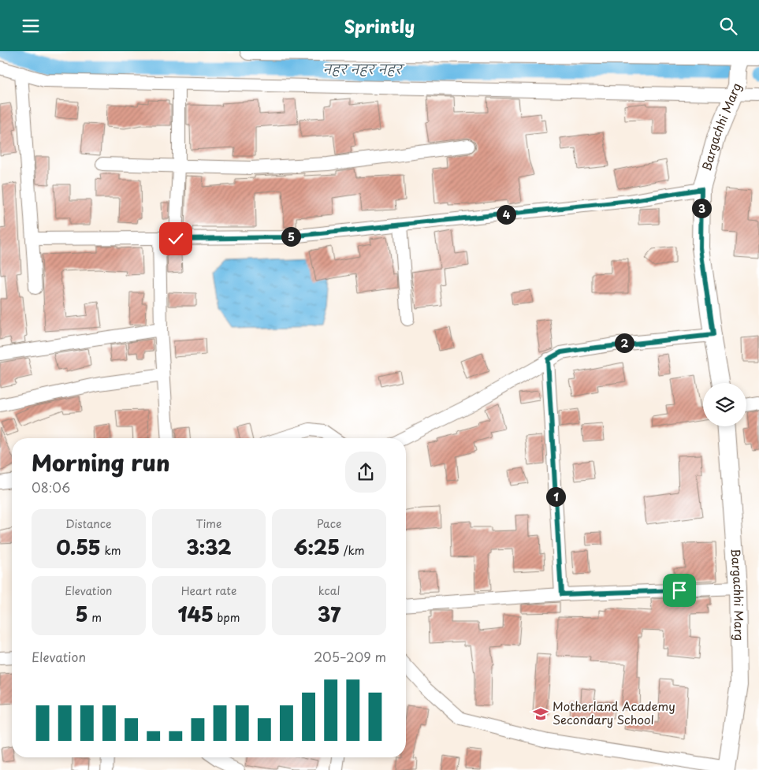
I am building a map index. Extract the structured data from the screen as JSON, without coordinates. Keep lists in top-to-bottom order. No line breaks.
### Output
{"streets":{"street":["Bargachhi Marg"]},"water":["नहर नहर नहर"],"places":{"school or university":["Motherland Academy Secondary School"]},"page":{"header":"Sprintly","pins":["3","4","5","2","1"],"heading":["Morning run","08:06"],"stats":[["Distance","0.55 km"],["Time","3:32"],["Pace","6:25 /km"],["Elevation","5 m"],["Heart rate","145 bpm"],["kcal","37"]],"chart":["Elevation","205–209 m"]}}
